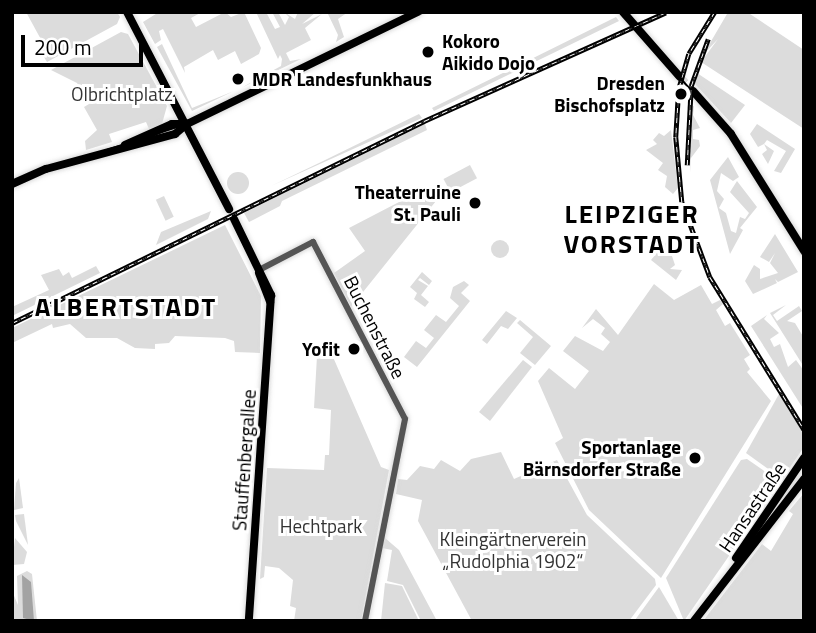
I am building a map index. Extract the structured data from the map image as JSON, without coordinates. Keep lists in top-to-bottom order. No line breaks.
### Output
{"streets":{"main road":["Stauffenbergallee","Hansastraße"],"street":["Buchenstraße"]},"crossings":[["Buchenstraße","Stauffenbergallee"]],"districts":["LEIPZIGER VORSTADT","ALBERTSTADT"],"parks":["Olbrichtplatz","Hechtpark","Kleingärtnerverein „Rudolphia 1902“"],"places":["Kokoro Aikido Dojo","MDR Landesfunkhaus","Dresden Bischofsplatz","Theaterruine St. Pauli","Yofit","Sportanlage Bärnsdorfer Straße"],"scale_bar":"200 m"}
